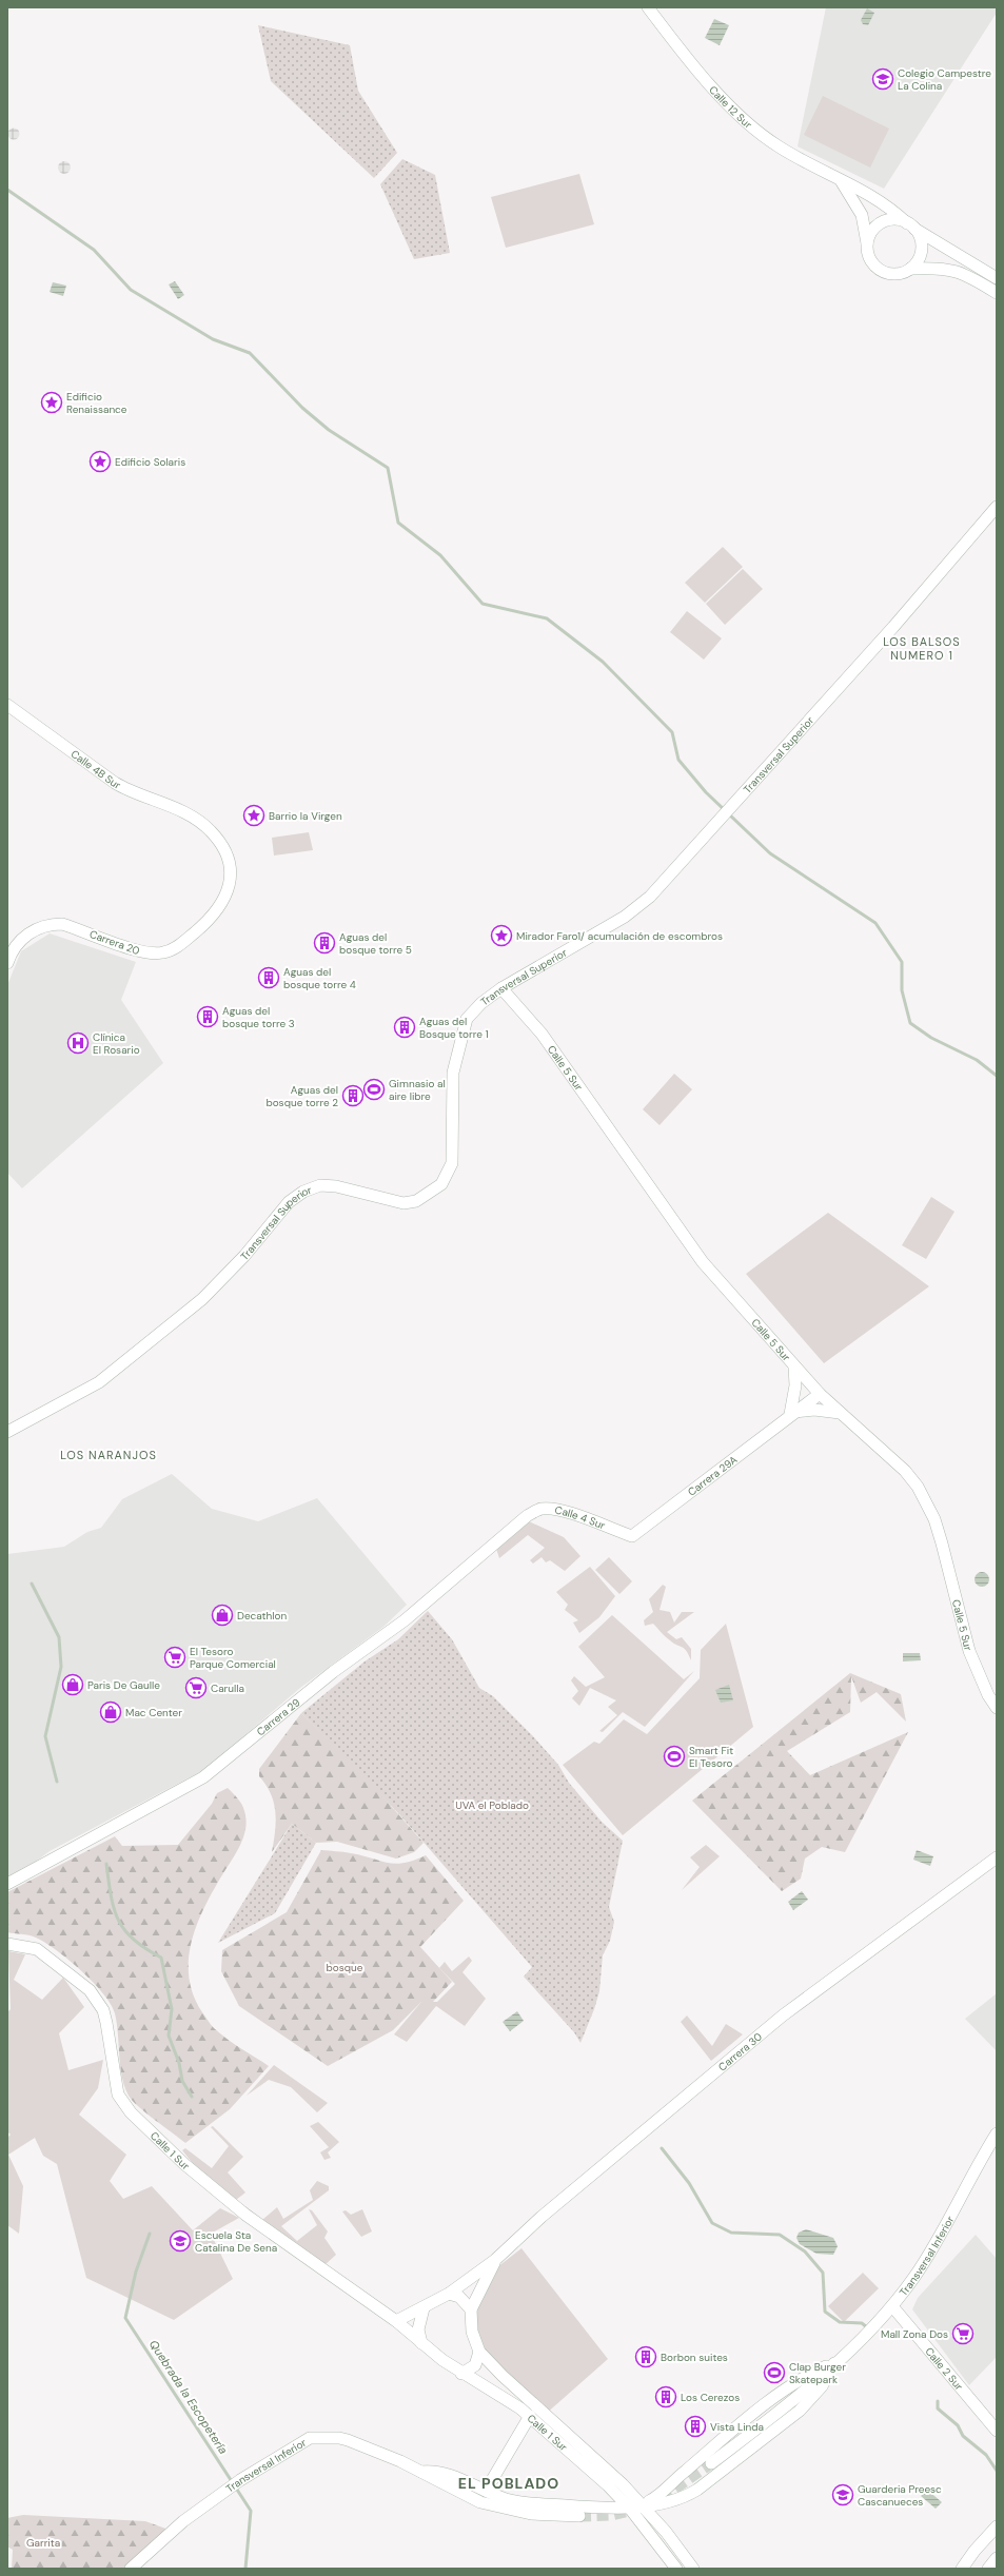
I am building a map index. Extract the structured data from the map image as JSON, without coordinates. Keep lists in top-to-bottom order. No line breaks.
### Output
{"streets":{"street":["Calle 12 Sur","Transversal Superior","Calle 4B Sur","Carrera 20","Calle 5 Sur","Carrera 29A","Calle 4 Sur","Carrera 29","Carrera 30","Calle 1 Sur","Transversal Inferior","Calle 2 Sur"]},"crossings":[["Transversal Superior","Calle 5 Sur"],["Calle 4B Sur","Carrera 20"],["Calle 5 Sur","Carrera 29A"],["Carrera 29A","Calle 4 Sur"],["Calle 4 Sur","Carrera 29"],["Carrera 30","Calle 1 Sur"],["Calle 1 Sur","Transversal Inferior"],["Transversal Inferior","Calle 2 Sur"]],"districts":["LOS BALSOS NUMERO 1","LOS NARANJOS","EL POBLADO"],"water":["Quebrada la Escopetería"],"parks":["UVA el Poblado","bosque","Garrita"],"places":{"school or university":["Colegio Campestre La Colina","Escuela Sta Catalina De Sena","Guarderia Preesc Cascanueces"],"place":["Edificio Renaissance","Edificio Solaris","Barrio la Virgen","Mirador Faro1/ acumulación de escombros"],"building":["Aguas del bosque torre 5","Aguas del bosque torre 4","Aguas del bosque torre 3","Aguas del Bosque torre 1","Aguas del bosque torre 2","Borbon suites","Los Cerezos","Vista Linda"],"hospital":["Clínica El Rosario"],"sports":["Gimnasio al aire libre","Smart Fit El Tesoro","Clap Burger Skatepark"],"shop":["Decathlon","Paris De Gaulle","Mac Center"],"supermarket":["El Tesoro Parque Comercial","Carulla","Mall Zona Dos"]}}
